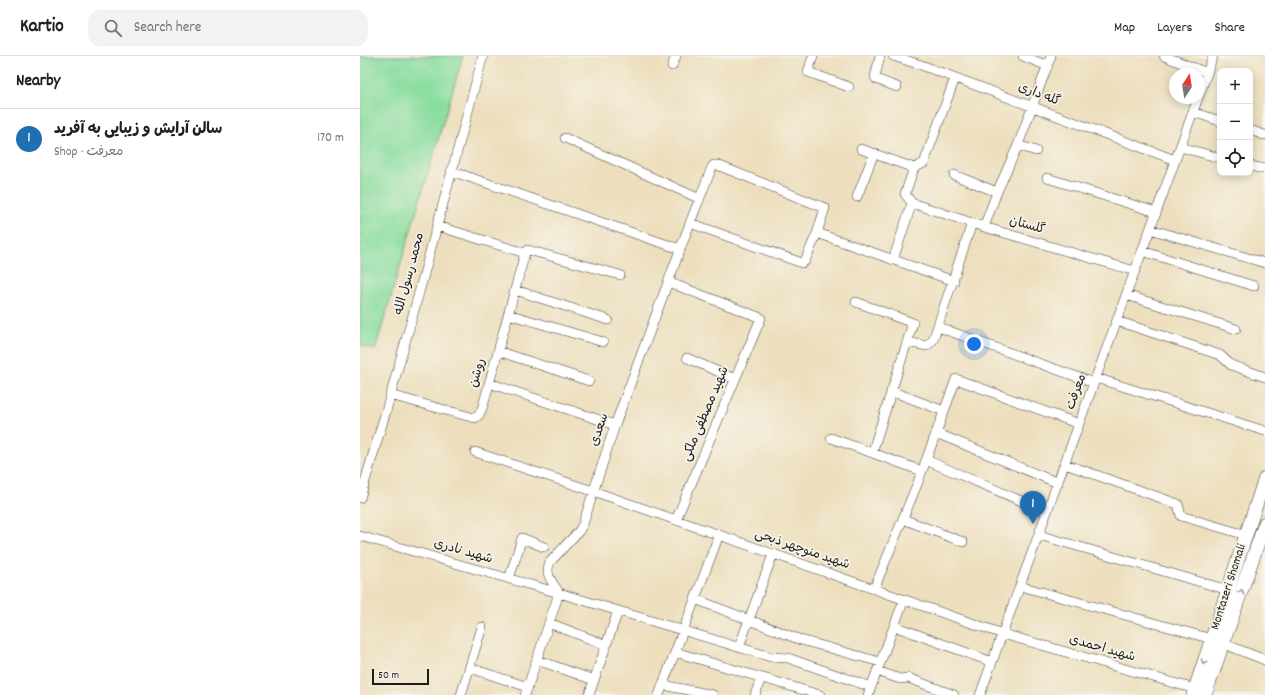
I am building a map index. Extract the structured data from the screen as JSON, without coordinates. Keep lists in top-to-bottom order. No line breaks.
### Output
{"streets":{"main road":["Montazeri Shomali"],"street":["گله داری","گلستان","محمد رسول الله","روشن","معرفت","شهید مصطفی ملکی","سعدی","شهید منوچهر ذبحی","شهید نادری","شهید احمدی"]},"crossings":[["گله داری","معرفت"],["گلستان","معرفت"],["محمد رسول الله","روشن"],["معرفت","شهید منوچهر ذبحی"],["معرفت","شهید احمدی"],["شهید مصطفی ملکی","سعدی"],["شهید مصطفی ملکی","شهید منوچهر ذبحی"],["سعدی","شهید منوچهر ذبحی"],["سعدی","شهید نادری"],["شهید منوچهر ذبحی","شهید احمدی"],["Montazeri Shomali","شهید احمدی"]],"scale_bar":"50 m","north":"top","page":{"header":"Kartio","search":"Search here","nav":["Map","Layers","Share"],"heading":"Nearby","map_buttons":["+","−"],"list":[{"mark":"1","name":"سالن آرایش و زیبایی به آفرید","note":"Shop · معرفت","value":"170 m"}],"pins":"1","scale":"50 m"}}
